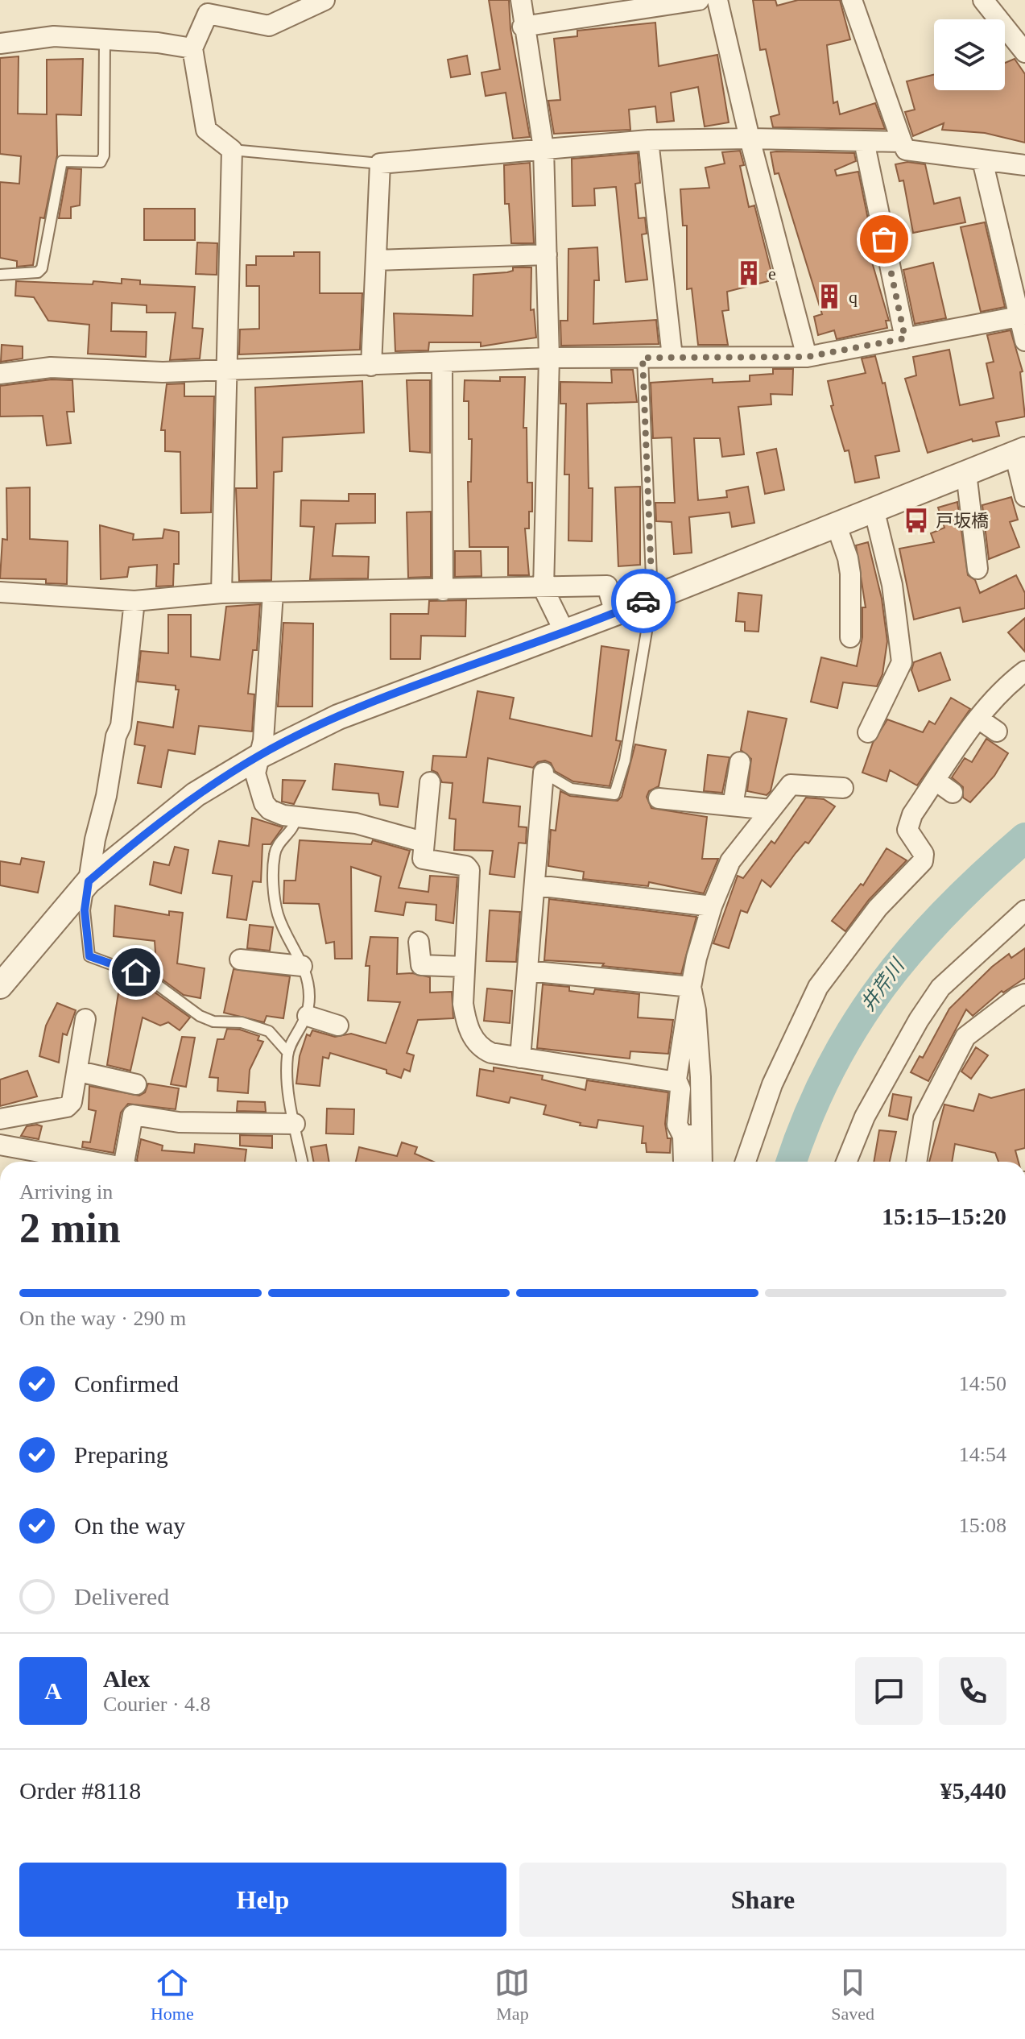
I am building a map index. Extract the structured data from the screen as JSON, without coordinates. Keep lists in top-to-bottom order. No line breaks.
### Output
{"water":["井芹川"],"places":{"building":["e","q"],"bus stop":["戸坂橋"]},"page":{"heading":["2 min","Arriving in","15:15–15:20"],"panel":["Alex","Courier · 4.8","Order #8118","¥5,440"],"bar":"On the way · 290 m","list":[["Confirmed","14:50"],["Preparing","14:54"],["On the way","15:08"],"Delivered"],"round":"A","buttons":["Help","Share"],"tabs":["Home","Map","Saved"]}}
